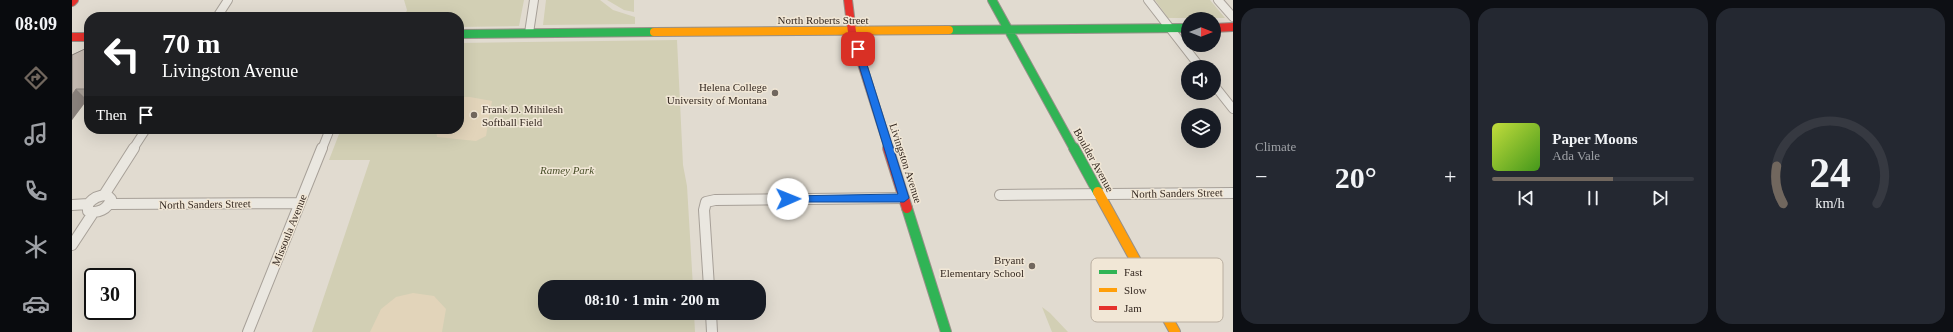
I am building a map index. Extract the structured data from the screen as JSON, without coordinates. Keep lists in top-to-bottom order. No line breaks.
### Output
{"streets":{"main road":["North Roberts Street","Boulder Avenue","Livingston Avenue"],"street":["North Sanders Street","Missoula Avenue"]},"crossings":[["North Roberts Street","Boulder Avenue"],["North Roberts Street","Livingston Avenue"],["Boulder Avenue","North Sanders Street"],["North Sanders Street","Missoula Avenue"]],"parks":["Ramey Park"],"places":["Helena College University of Montana","Frank D. Mihilesh Softball Field","Bryant Elementary School"],"legend":["Fast","Slow","Jam"],"north":"right","page":{"tabs":"08:09","tile":"Climate","turn":["70 m","Livingston Avenue"],"then":"Then","song":["Paper Moons","Ada Vale"],"heat":["−","20°","+"],"limit":"30","trip":"08:10 · 1 min · 200 m","gauge":["24","km/h"]}}
